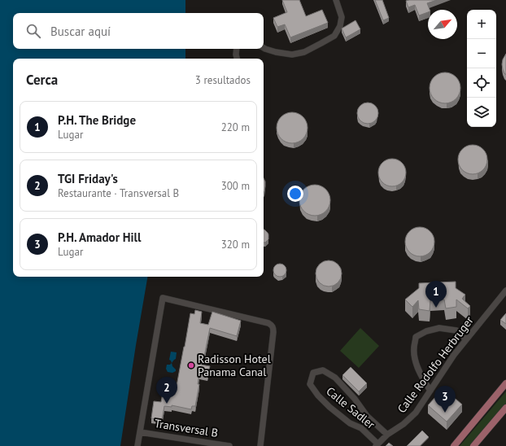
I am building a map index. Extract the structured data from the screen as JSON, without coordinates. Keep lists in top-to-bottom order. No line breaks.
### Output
{"streets":{"street":["Calle Rodolfo Herbruger","Calle Sadler","Transversal B"]},"crossings":[["Calle Rodolfo Herbruger","Calle Sadler"]],"places":["Radisson Hotel Panama Canal"],"north":"top right","page":{"map_buttons":["+","−"],"search":"Buscar aquí","heading":["Cerca","3 resultados"],"list":[{"mark":"1","name":"P.H. The Bridge","note":"Lugar","value":"220 m"},{"mark":"2","name":"TGI Friday's","note":"Restaurante · Transversal B","value":"300 m"},{"mark":"3","name":"P.H. Amador Hill","note":"Lugar","value":"320 m"}],"pins":["1","2","3"]}}
